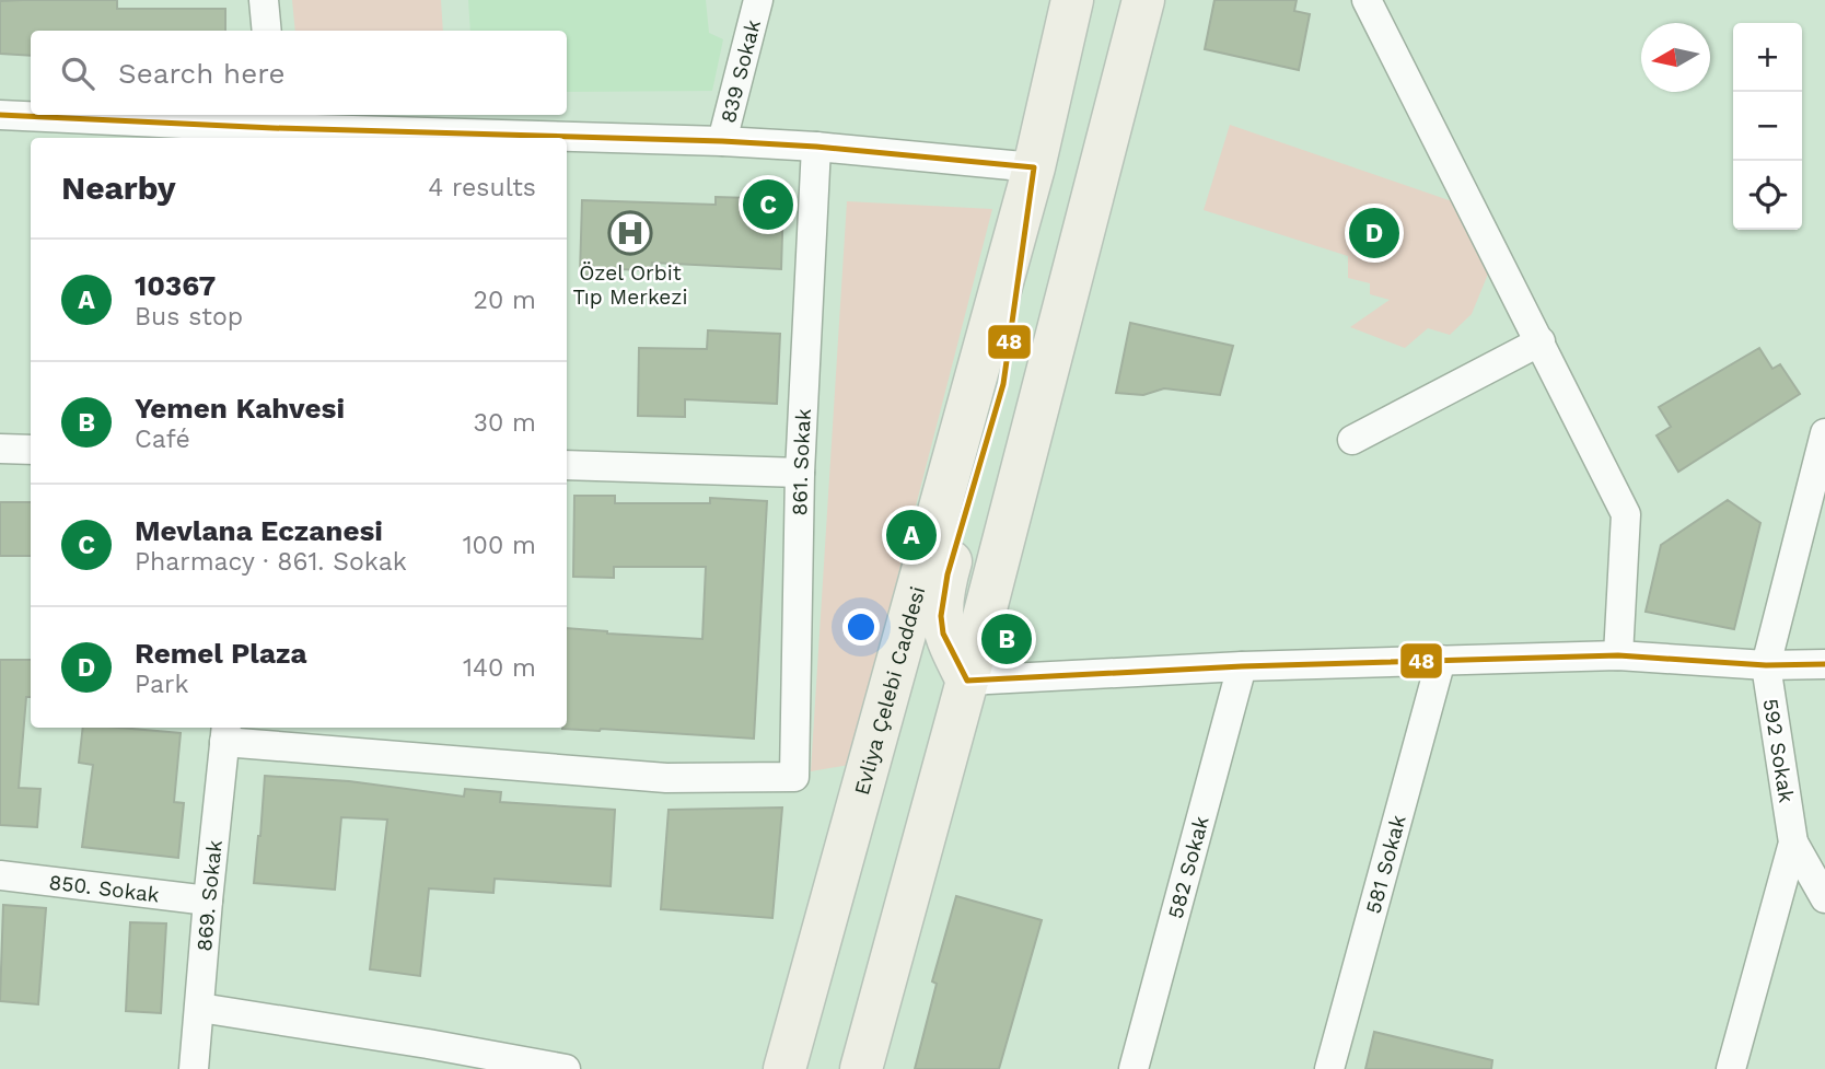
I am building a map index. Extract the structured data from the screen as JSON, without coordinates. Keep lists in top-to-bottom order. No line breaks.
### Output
{"streets":{"main road":["Evliya Çelebi Caddesi"],"street":["839 Sokak","861. Sokak","592 Sokak","581 Sokak","582 Sokak","850. Sokak","869. Sokak"]},"crossings":[["861. Sokak","869. Sokak"],["850. Sokak","869. Sokak"]],"places":{"hospital":["Özel Orbit Tıp Merkezi"]},"lines":["transit line 48"],"north":"left","page":{"map_buttons":["+","−"],"search":"Search here","heading":["Nearby","4 results"],"pins":["C","D","A","B"],"list":[{"mark":"A","name":"10367","note":"Bus stop","value":"20 m"},{"mark":"B","name":"Yemen Kahvesi","note":"Café","value":"30 m"},{"mark":"C","name":"Mevlana Eczanesi","note":"Pharmacy · 861. Sokak","value":"100 m"},{"mark":"D","name":"Remel Plaza","note":"Park","value":"140 m"}]}}
